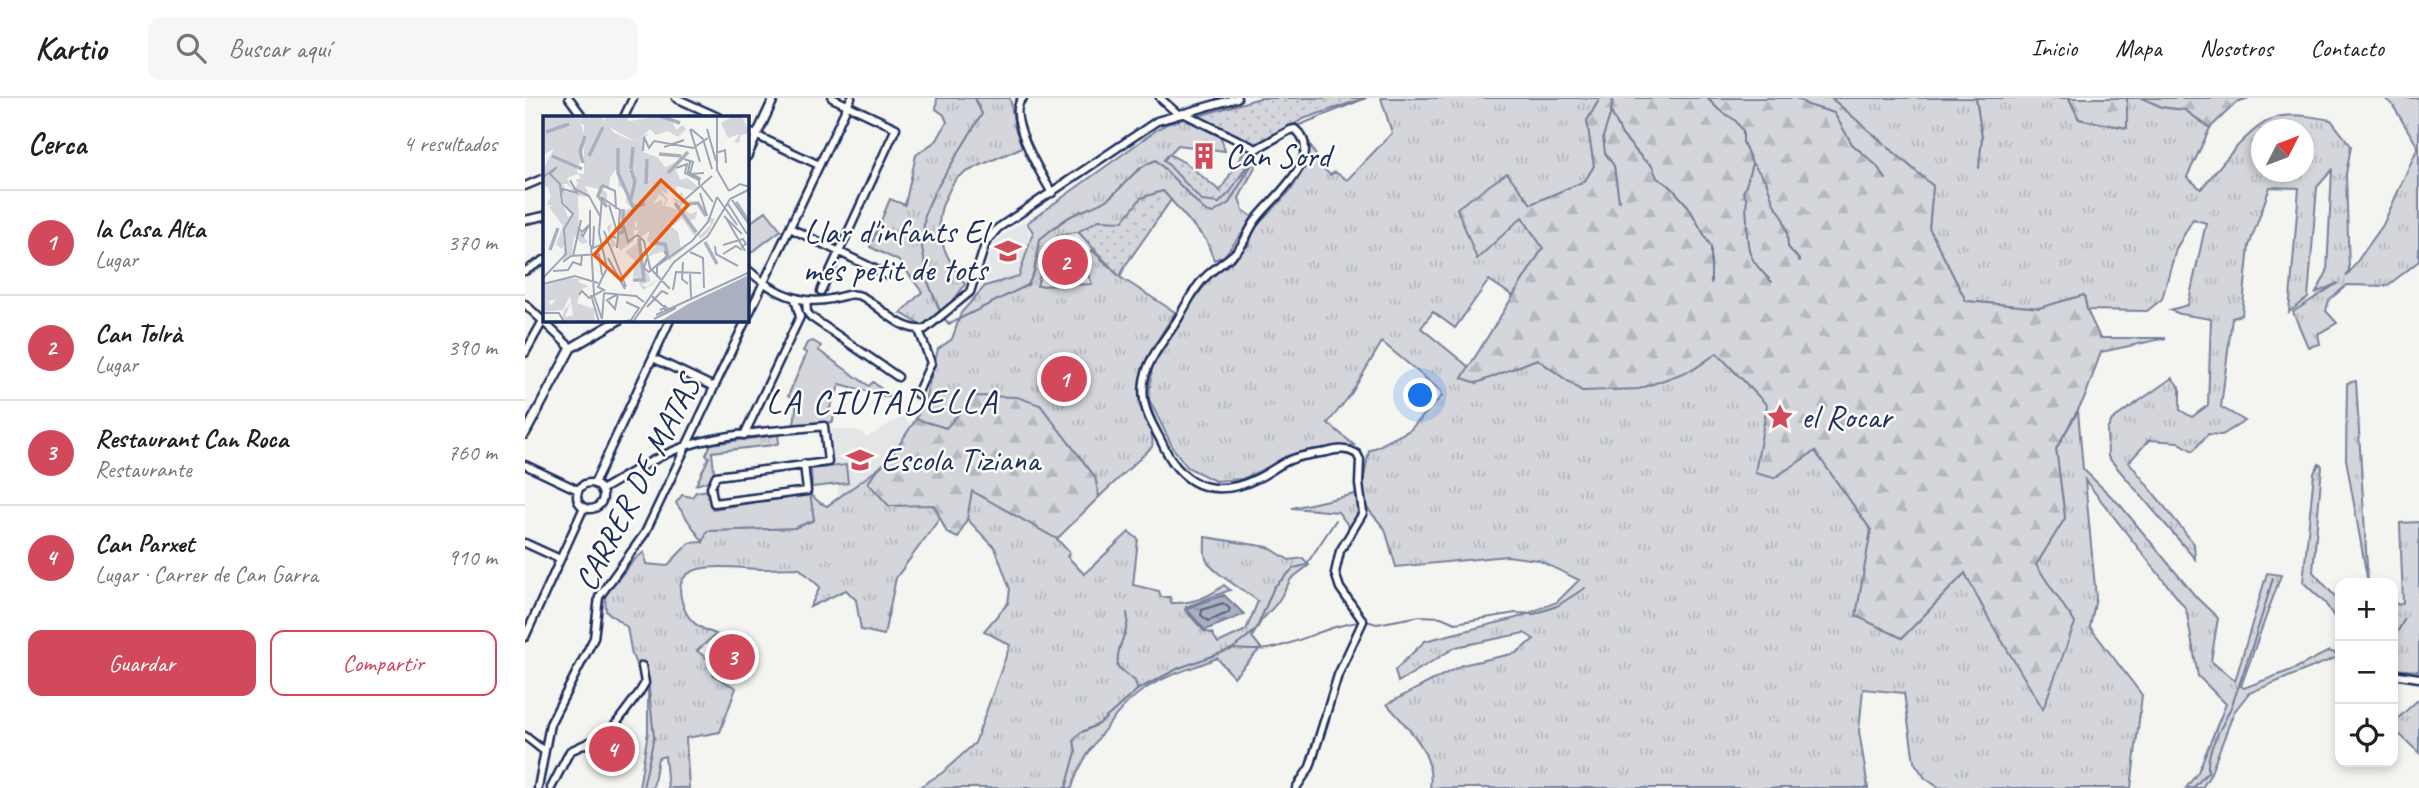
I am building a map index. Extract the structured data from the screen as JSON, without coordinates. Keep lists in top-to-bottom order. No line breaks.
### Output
{"streets":{"street":["CARRER DE MATAS"]},"districts":["LA CIUTADELLA"],"places":{"building":["Can Sord"],"school or university":["Llar d'infants El més petit de tots","Escola Tiziana"],"place":["el Rocar"]},"north":"top right","page":{"header":"Kartio","search":"Buscar aquí","nav":["Inicio","Mapa","Nosotros","Contacto"],"heading":["Cerca","4 resultados"],"list":[{"mark":"1","name":"la Casa Alta","note":"Lugar","value":"370 m"},{"mark":"2","name":"Can Tolrà","note":"Lugar","value":"390 m"},{"mark":"3","name":"Restaurant Can Roca","note":"Restaurante","value":"760 m"},{"mark":"4","name":"Can Parxet","note":"Lugar · Carrer de Can Garra","value":"910 m"}],"pins":["2","1","3","4"],"map_buttons":["+","−"],"buttons":["Guardar","Compartir"]}}
